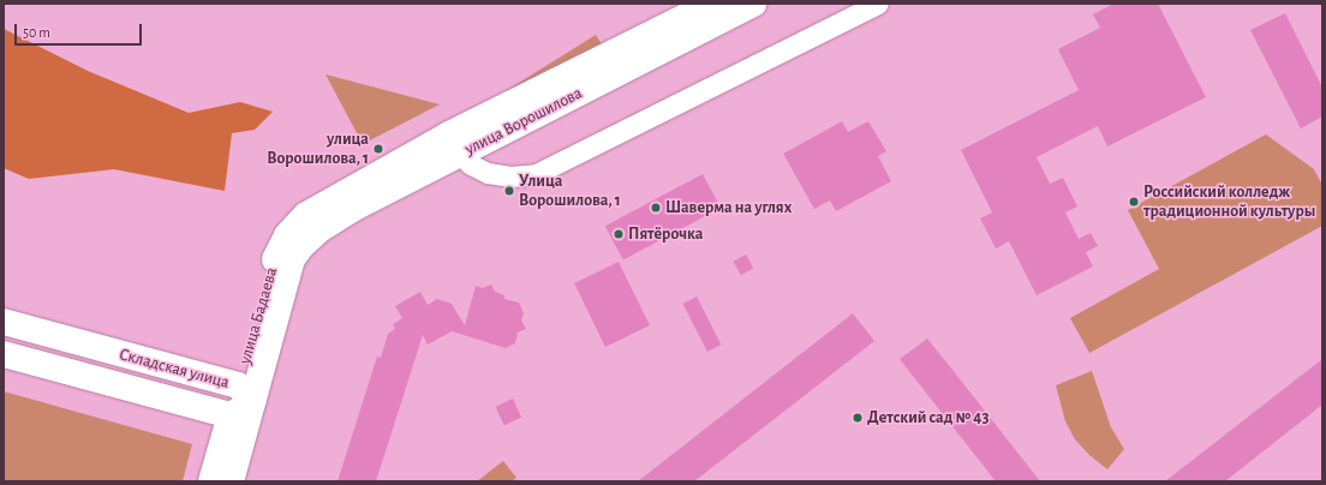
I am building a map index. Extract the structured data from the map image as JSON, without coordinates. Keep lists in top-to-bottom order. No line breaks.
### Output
{"streets":{"street":["улица Ворошилова","улица Бадаева","Складская улица"]},"crossings":[["улица Ворошилова","улица Бадаева"],["улица Бадаева","Складская улица"]],"places":["улица Ворошилова, 1","Улица Ворошилова, 1","Российский колледж традиционной культуры","Шаверма на углях","Пятёрочка","Детский сад № 43"],"scale_bar":"50 m"}
